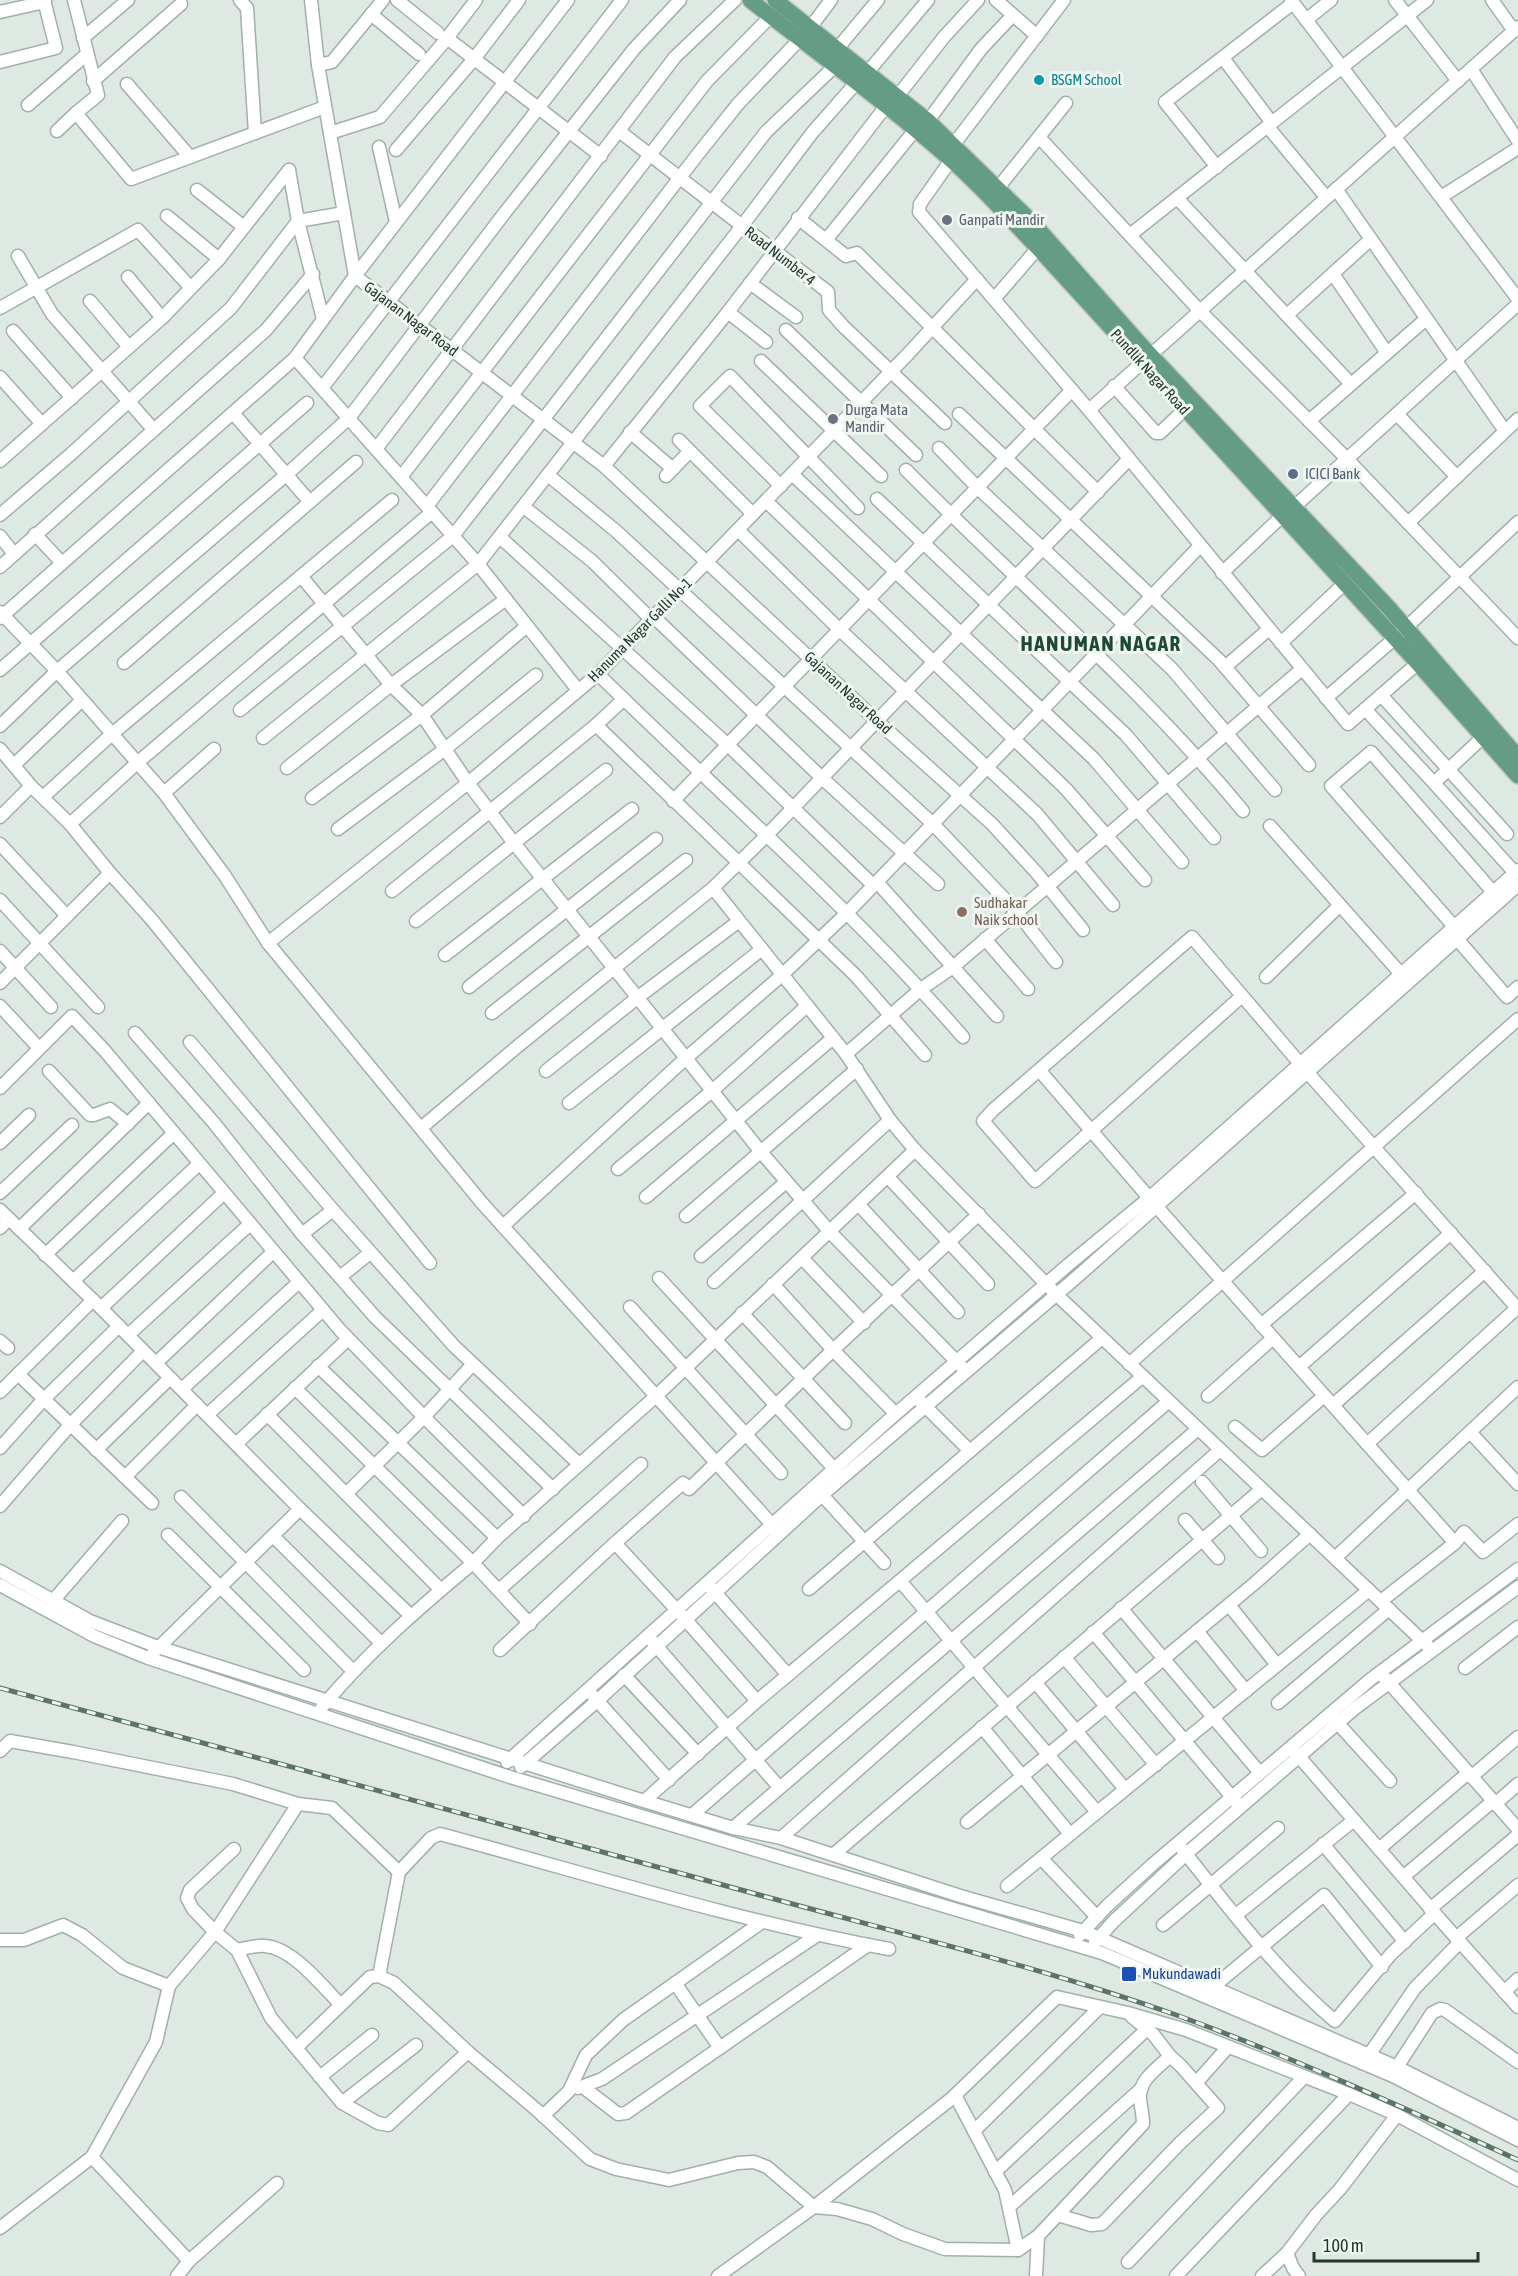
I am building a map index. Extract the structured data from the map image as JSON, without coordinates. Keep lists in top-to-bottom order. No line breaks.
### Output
{"streets":{"main road":["Pundlik Nagar Road"],"street":["Road Number 4","Gajanan Nagar Road","Hanuma Nagar Galli No-1"]},"crossings":[["Road Number 4","Hanuma Nagar Galli No-1"],["Gajanan Nagar Road","Hanuma Nagar Galli No-1"]],"districts":["HANUMAN NAGAR"],"places":{"other":["BSGM School","Ganpati Mandir","Durga Mata Mandir","ICICI Bank","Sudhakar Naik school"],"transit":["Mukundawadi"]},"scale_bar":"100 m"}
